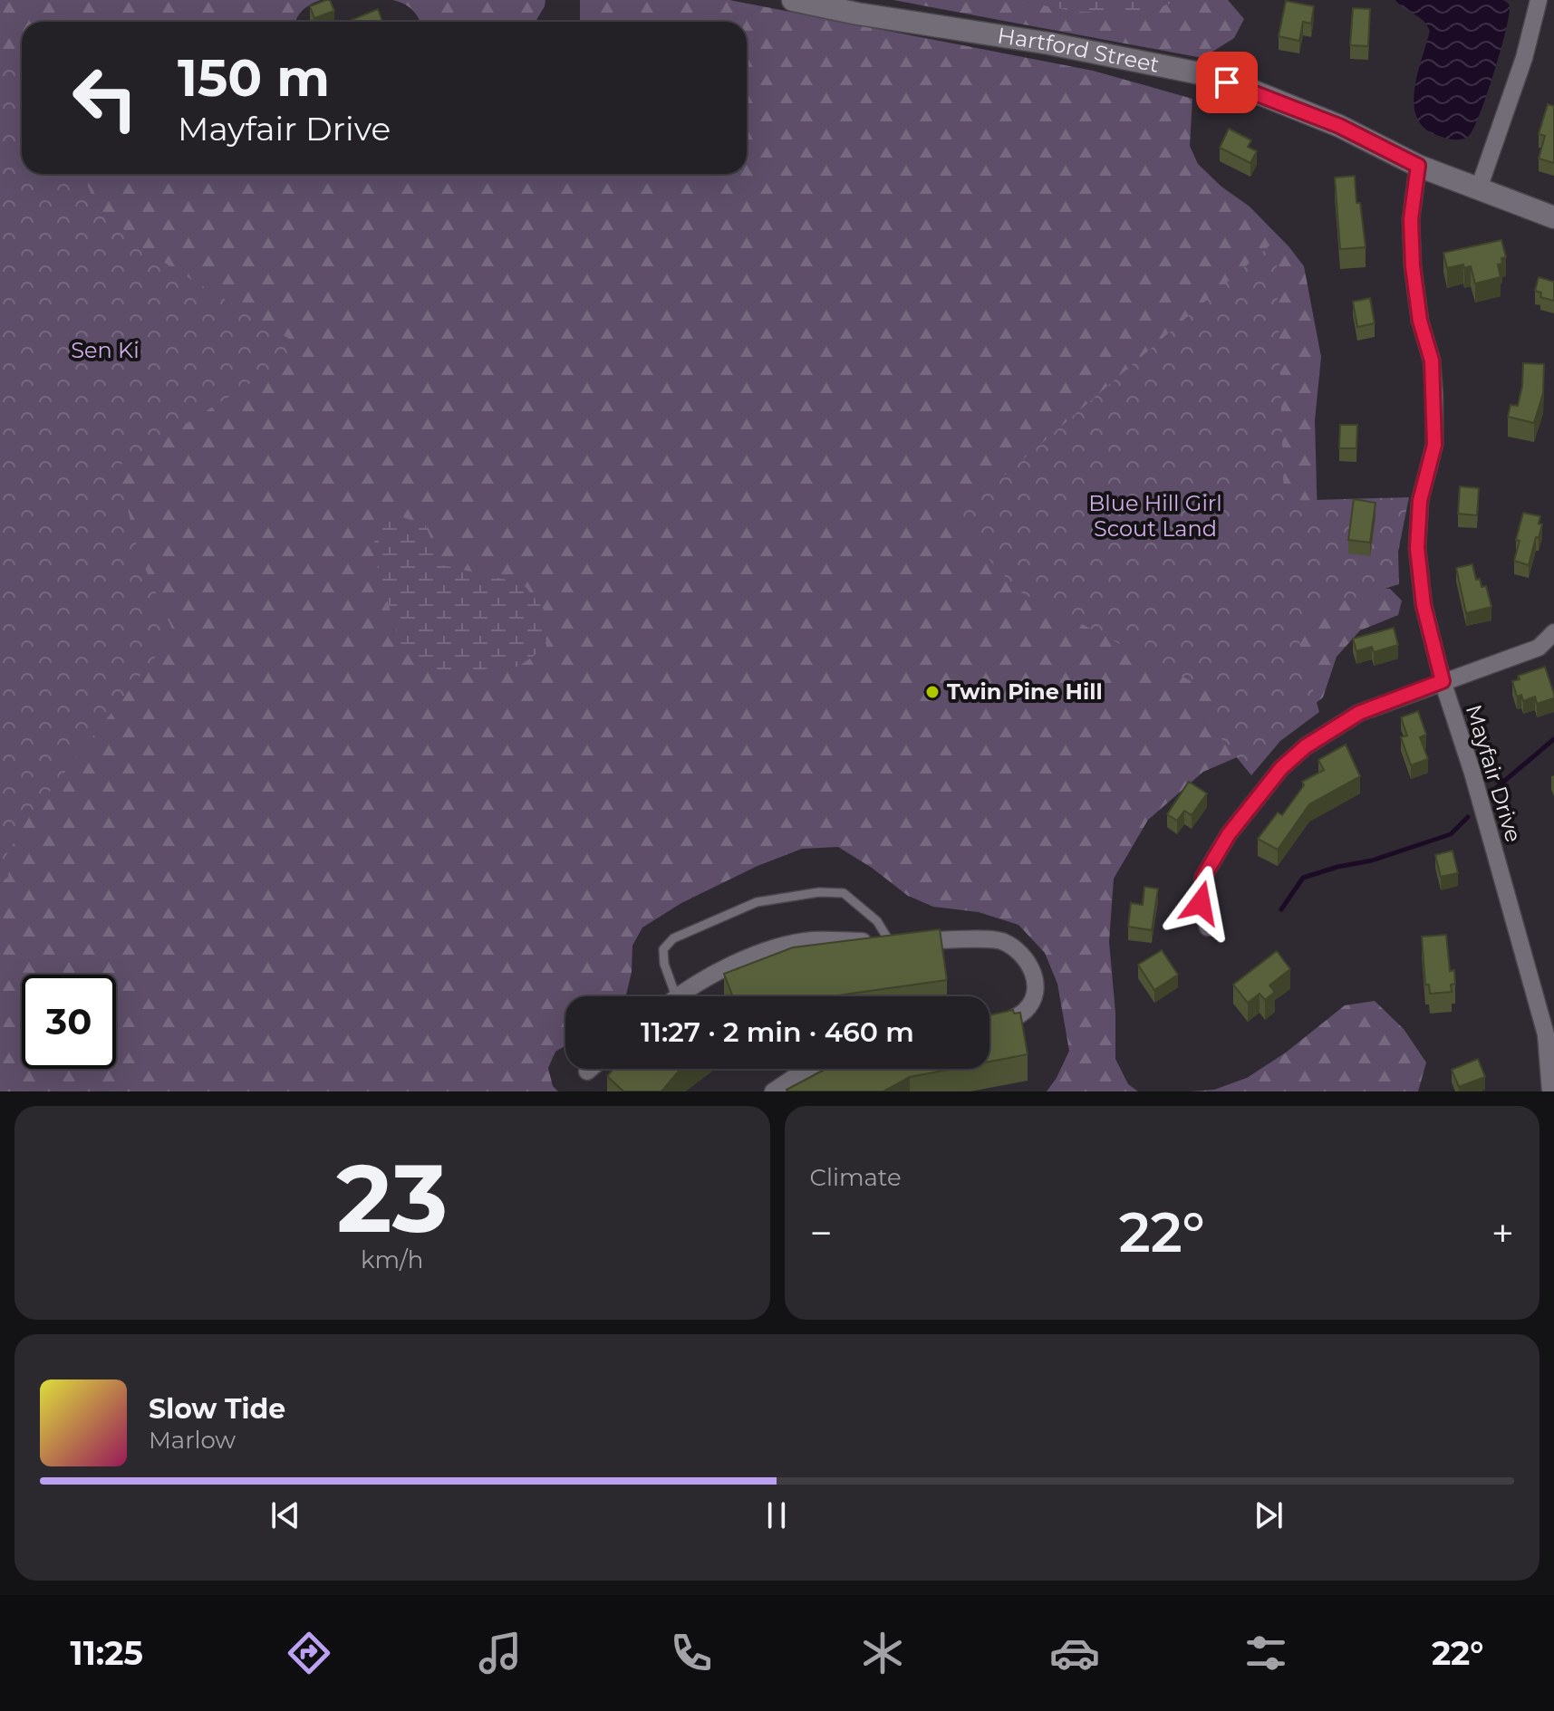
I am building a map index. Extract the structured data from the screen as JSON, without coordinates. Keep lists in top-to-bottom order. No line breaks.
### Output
{"streets":{"street":["Hartford Street","Mayfair Drive"]},"crossings":[["Hartford Street","Mayfair Drive"]],"parks":["Sen Ki","Blue Hill Girl Scout Land"],"places":["Twin Pine Hill"],"page":{"turn":["150 m","Mayfair Drive"],"limit":"30","trip":"11:27 · 2 min · 460 m","tile":[["23","km/h"],"Climate"],"heat":["−","22°","+"],"song":["Slow Tide","Marlow"],"tabs":["11:25","22°"]}}
